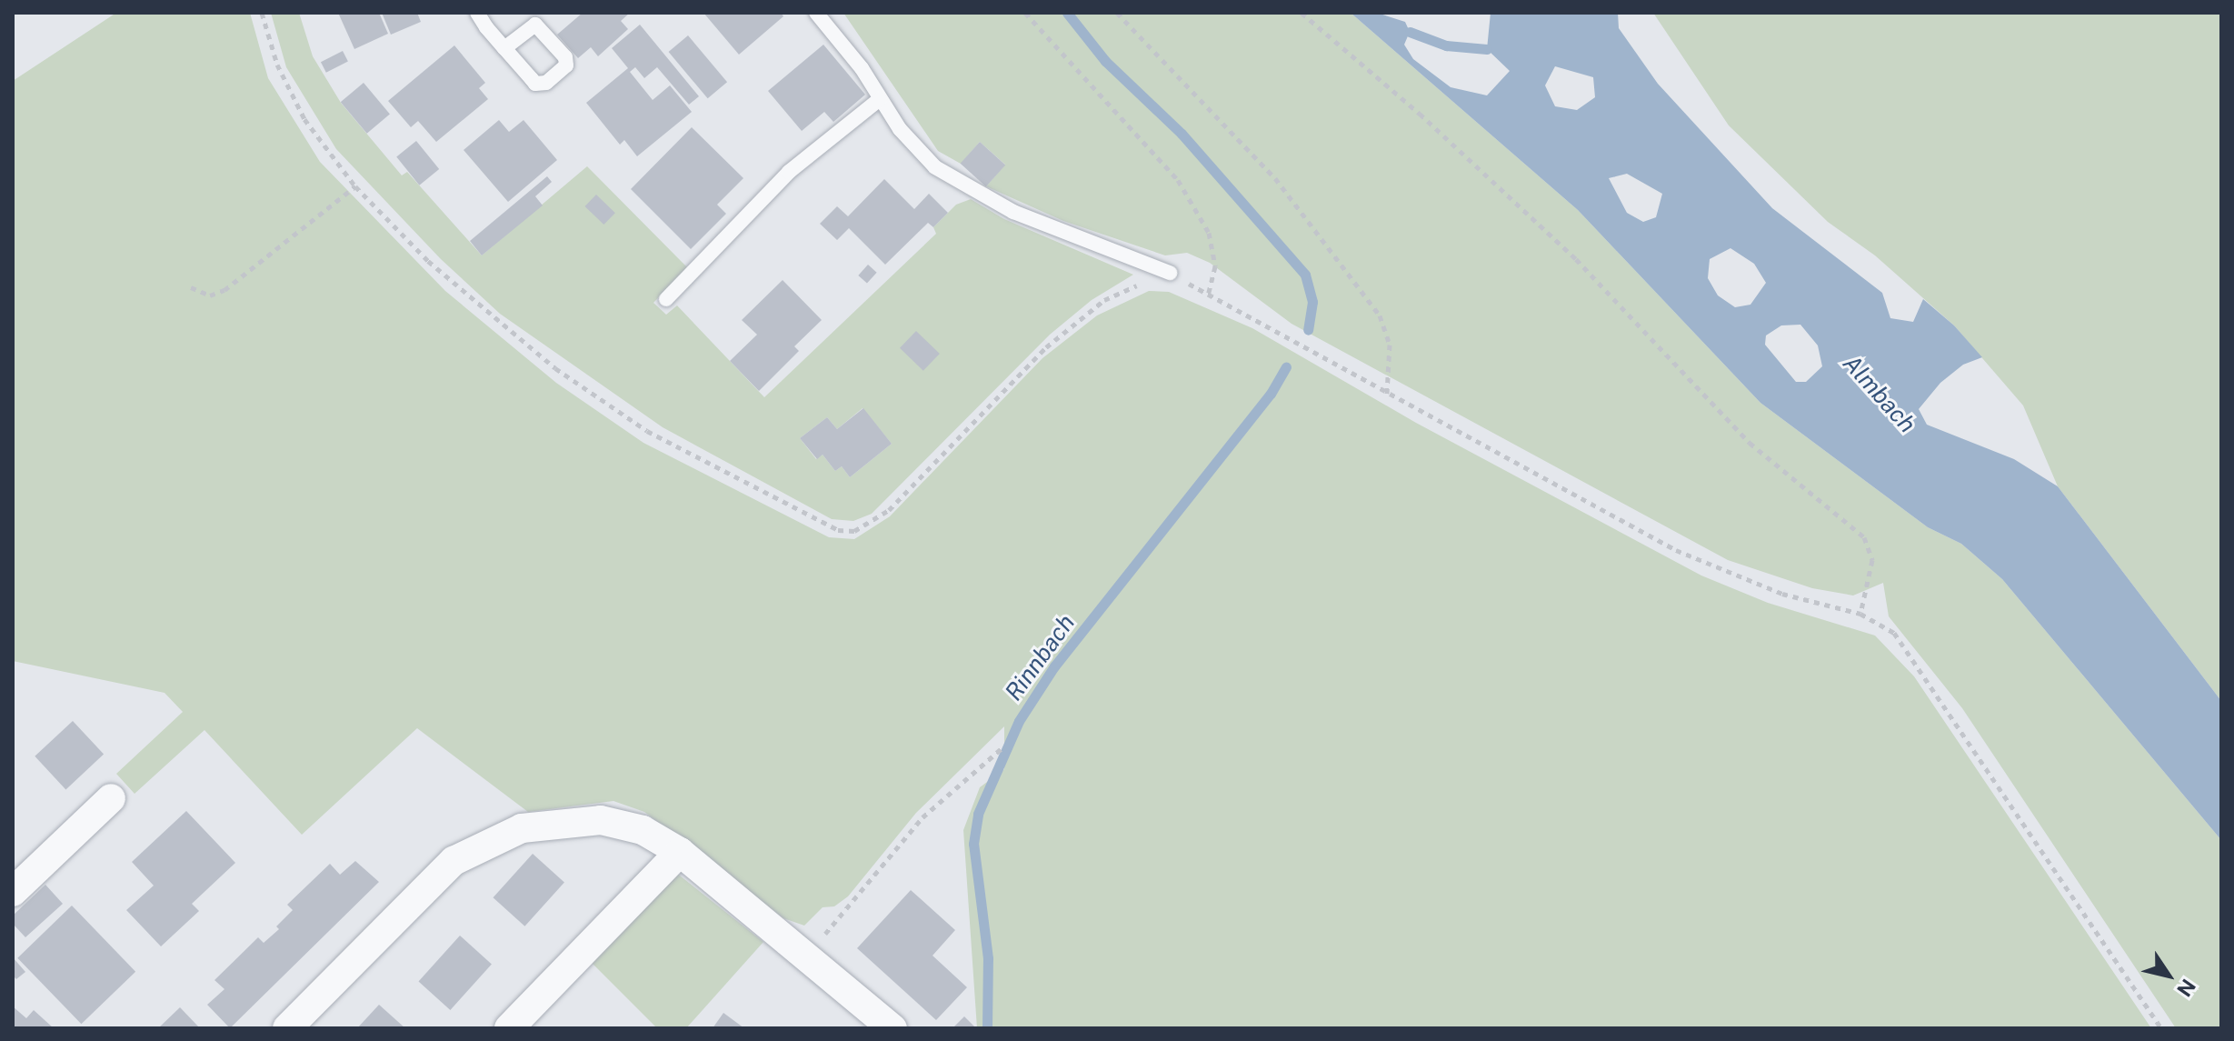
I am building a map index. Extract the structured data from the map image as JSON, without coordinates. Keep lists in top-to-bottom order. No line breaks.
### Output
{"water":["Almbach","Rinnbach"],"north":"bottom right"}
